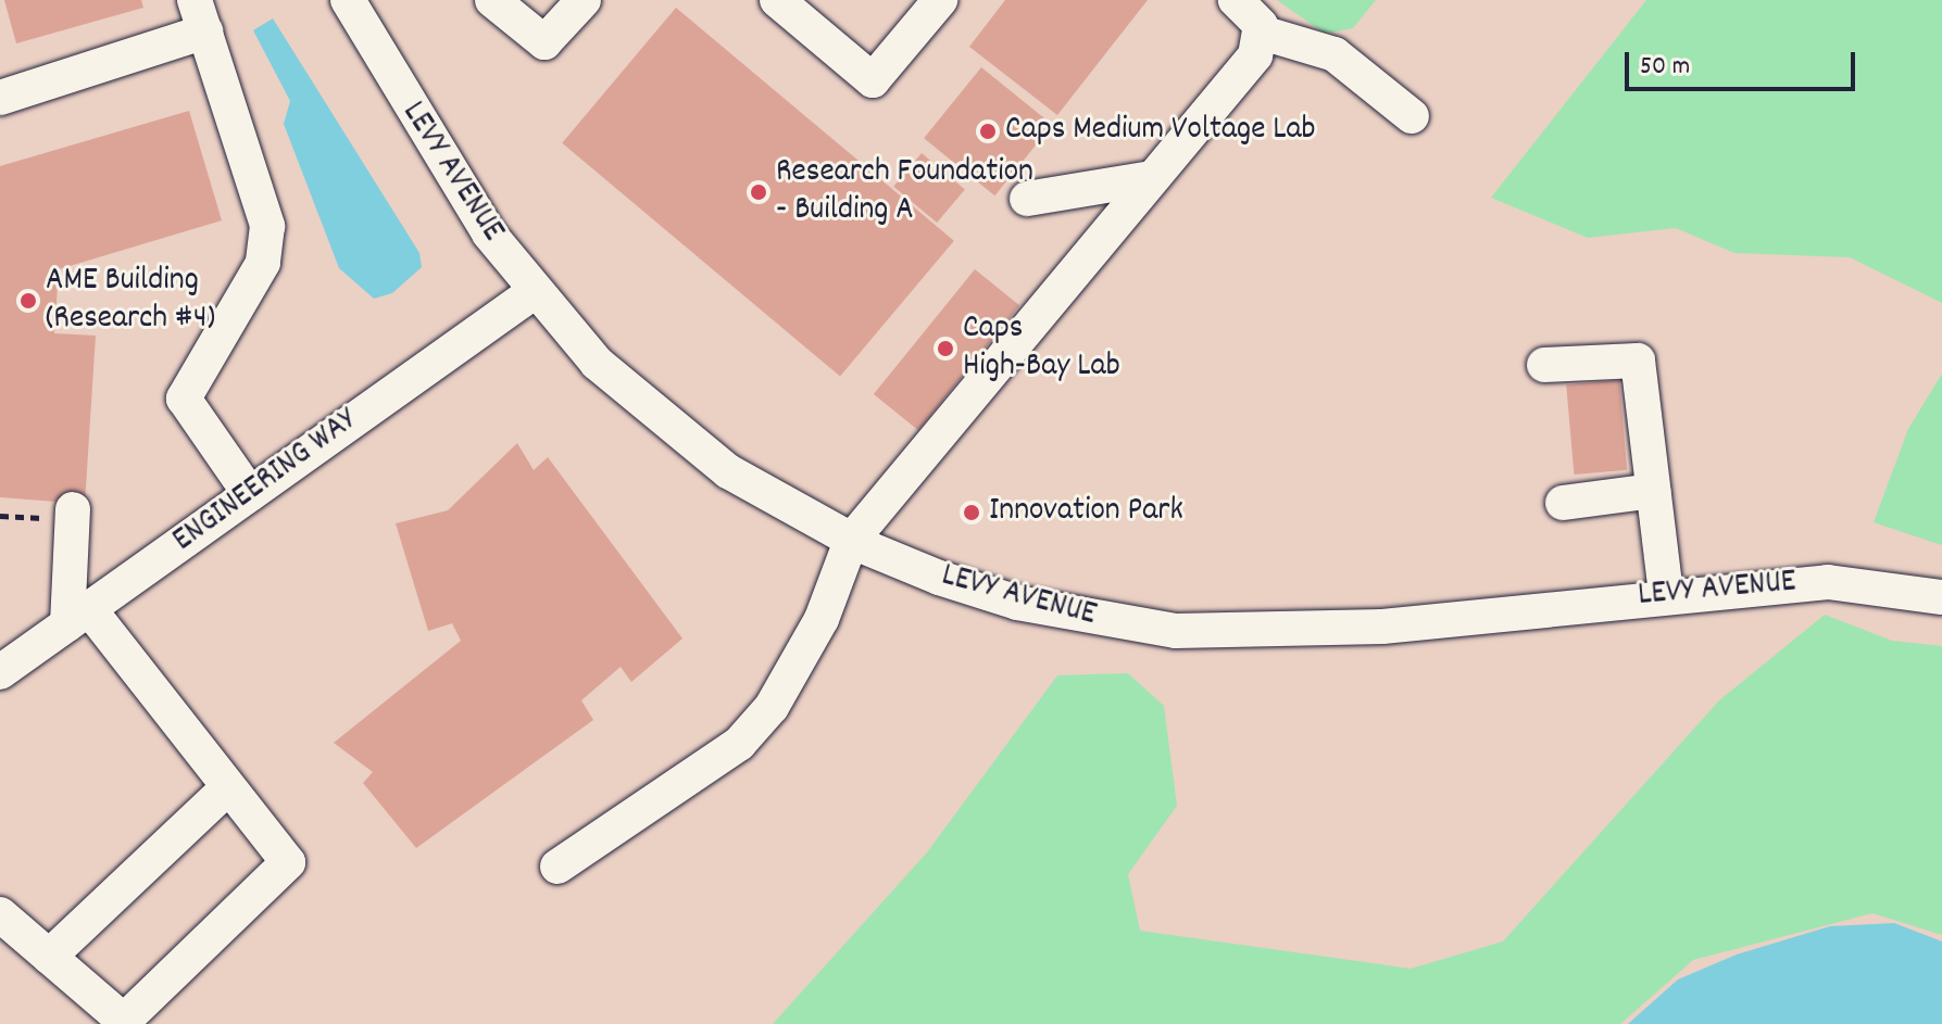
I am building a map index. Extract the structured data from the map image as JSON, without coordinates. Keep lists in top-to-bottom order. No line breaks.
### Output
{"streets":{"street":["LEVY AVENUE","ENGINEERING WAY"]},"crossings":[["LEVY AVENUE","ENGINEERING WAY"]],"places":["Caps Medium Voltage Lab","Research Foundation - Building A","AME Building (Research #4)","Caps High-Bay Lab","Innovation Park"],"scale_bar":"50 m"}
